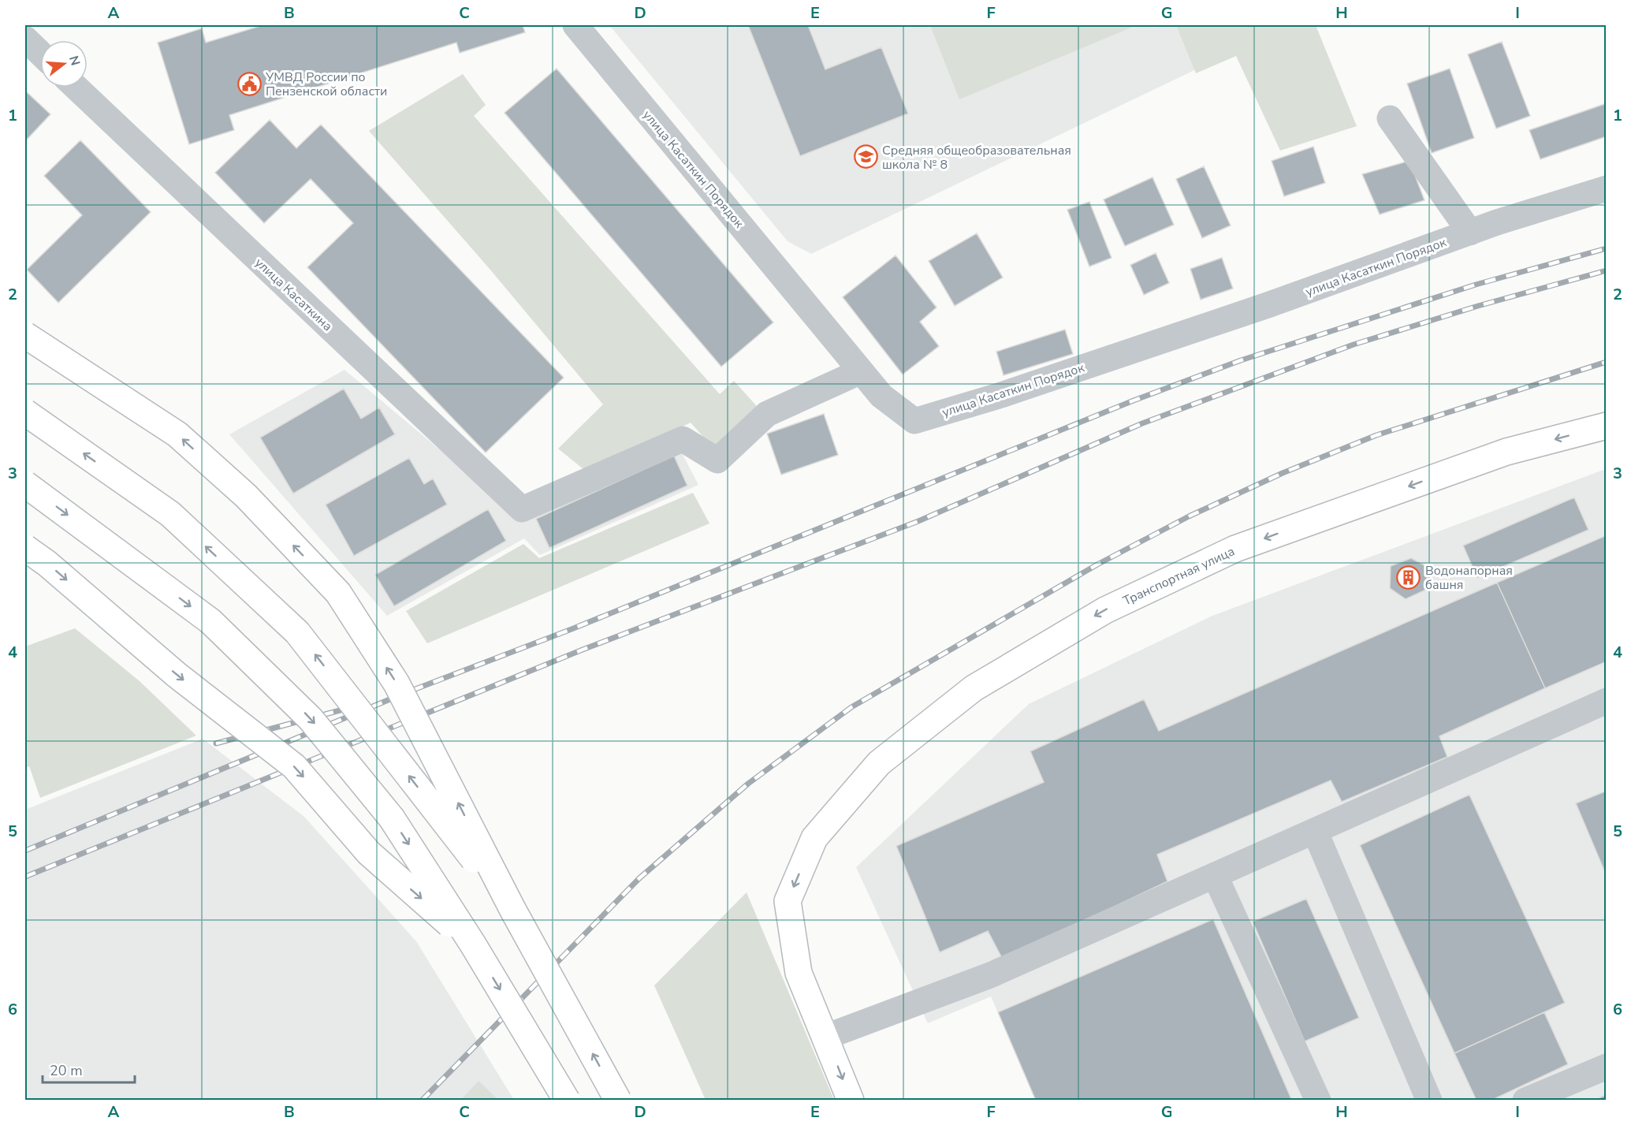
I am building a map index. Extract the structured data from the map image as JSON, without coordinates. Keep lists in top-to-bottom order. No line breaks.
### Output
{"streets":{"main road":["Транспортная улица"],"street":["улица Касаткин Порядок","улица Касаткина"]},"crossings":[["улица Касаткин Порядок","улица Касаткина"]],"one_way":["Транспортная улица"],"places":{"public building":["УМВД России по Пензенской области"],"school or university":["Средняя общеобразовательная школа № 8"],"building":["Водонапорная башня"]},"scale_bar":"20 m","north":"right","grid":{"columns":["A","B","C","D","E","F","G","H","I"],"rows":["1","2","3","4","5","6"]}}
